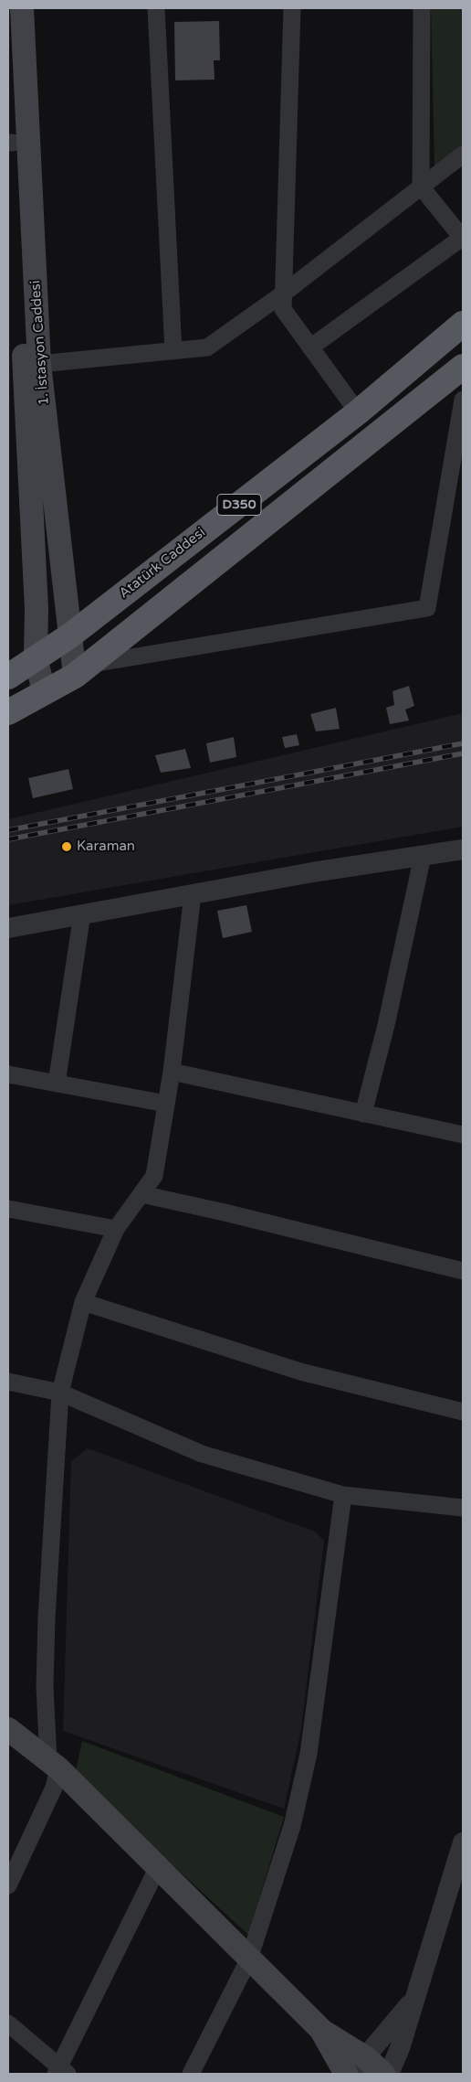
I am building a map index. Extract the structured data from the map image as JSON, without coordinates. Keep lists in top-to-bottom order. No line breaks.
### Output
{"streets":{"highway":["D350","Atatürk Caddesi"],"main road":["1. İstasyon Caddesi"]},"crossings":[["1. İstasyon Caddesi","D350"],["1. İstasyon Caddesi","Atatürk Caddesi"]],"places":["Karaman"]}
